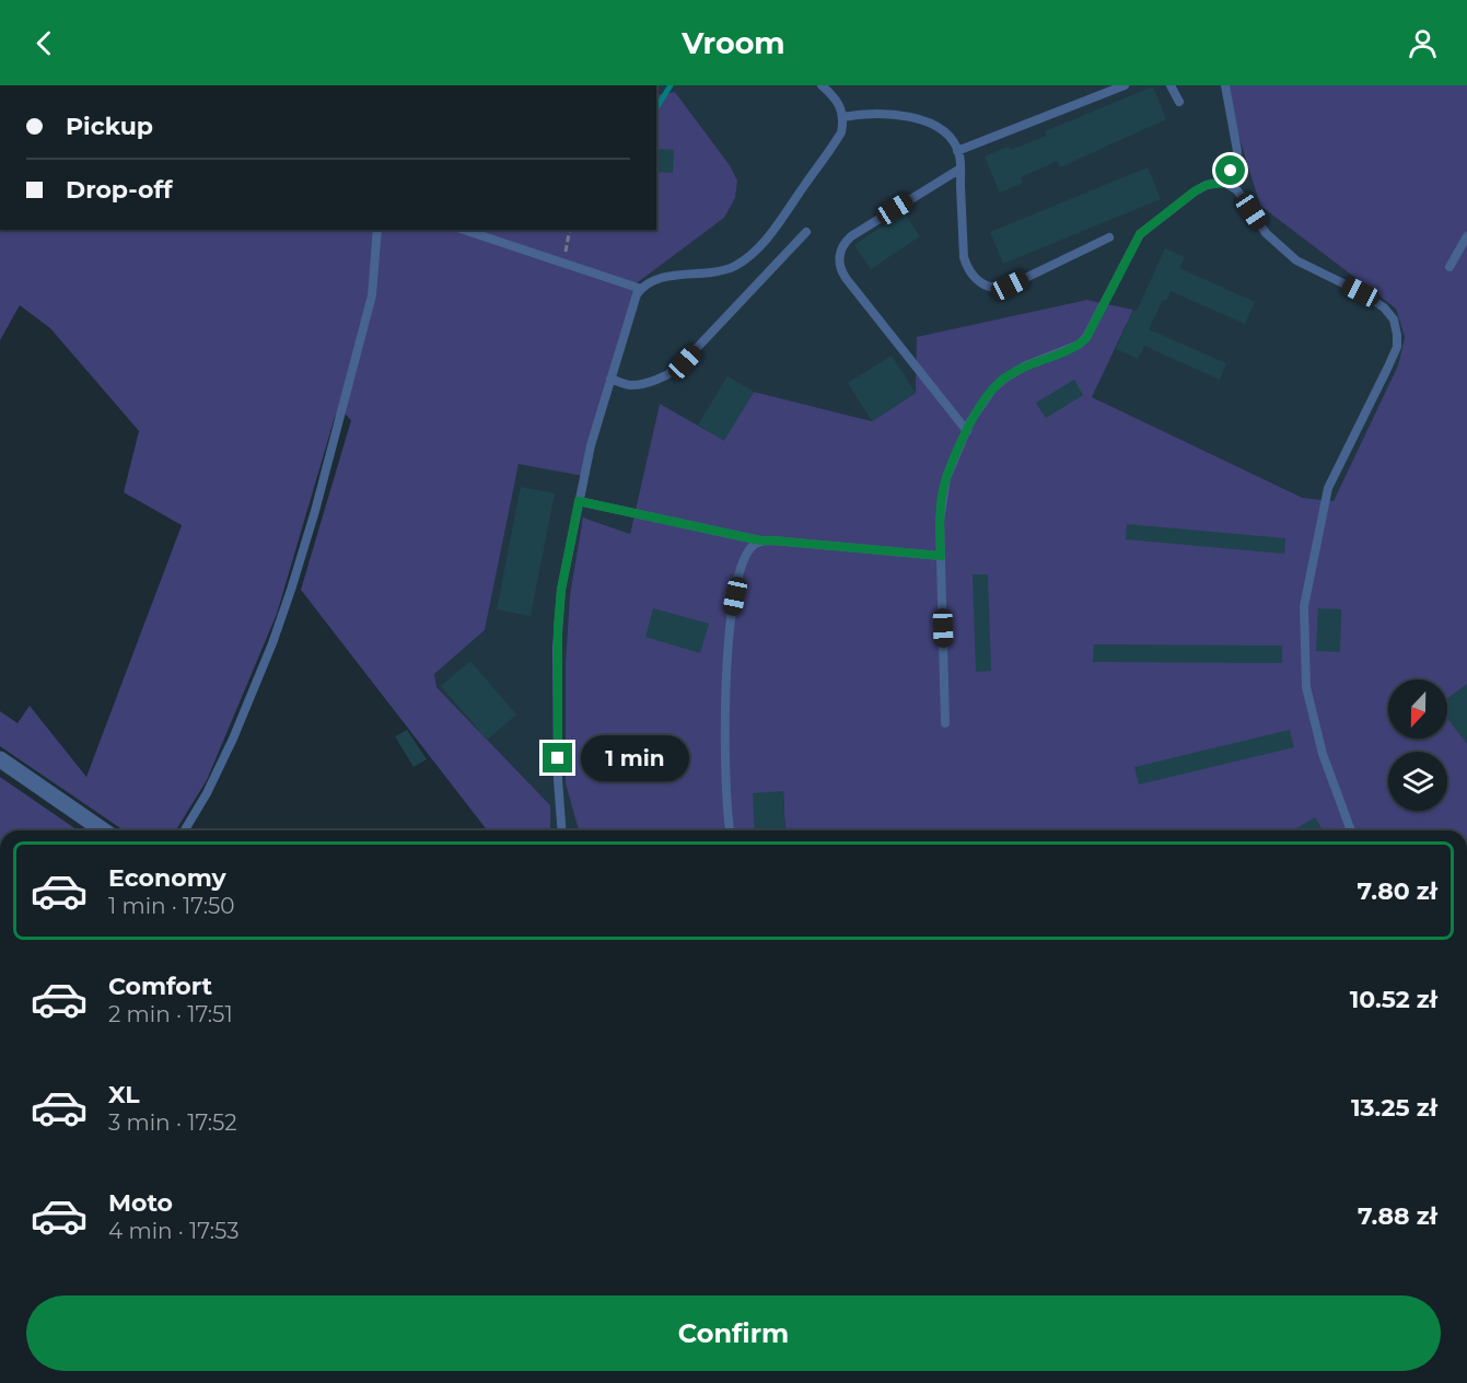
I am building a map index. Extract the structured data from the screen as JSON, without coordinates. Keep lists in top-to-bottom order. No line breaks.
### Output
{"north":"bottom","page":{"header":"Vroom","banner":["Pickup","Drop-off"],"bubble":"1 min","list":[{"name":"Economy","note":"1 min · 17:50","value":"7.80 zł"},{"name":"Comfort","note":"2 min · 17:51","value":"10.52 zł"},{"name":"XL","note":"3 min · 17:52","value":"13.25 zł"},{"name":"Moto","note":"4 min · 17:53","value":"7.88 zł"}],"buttons":"Confirm"}}
